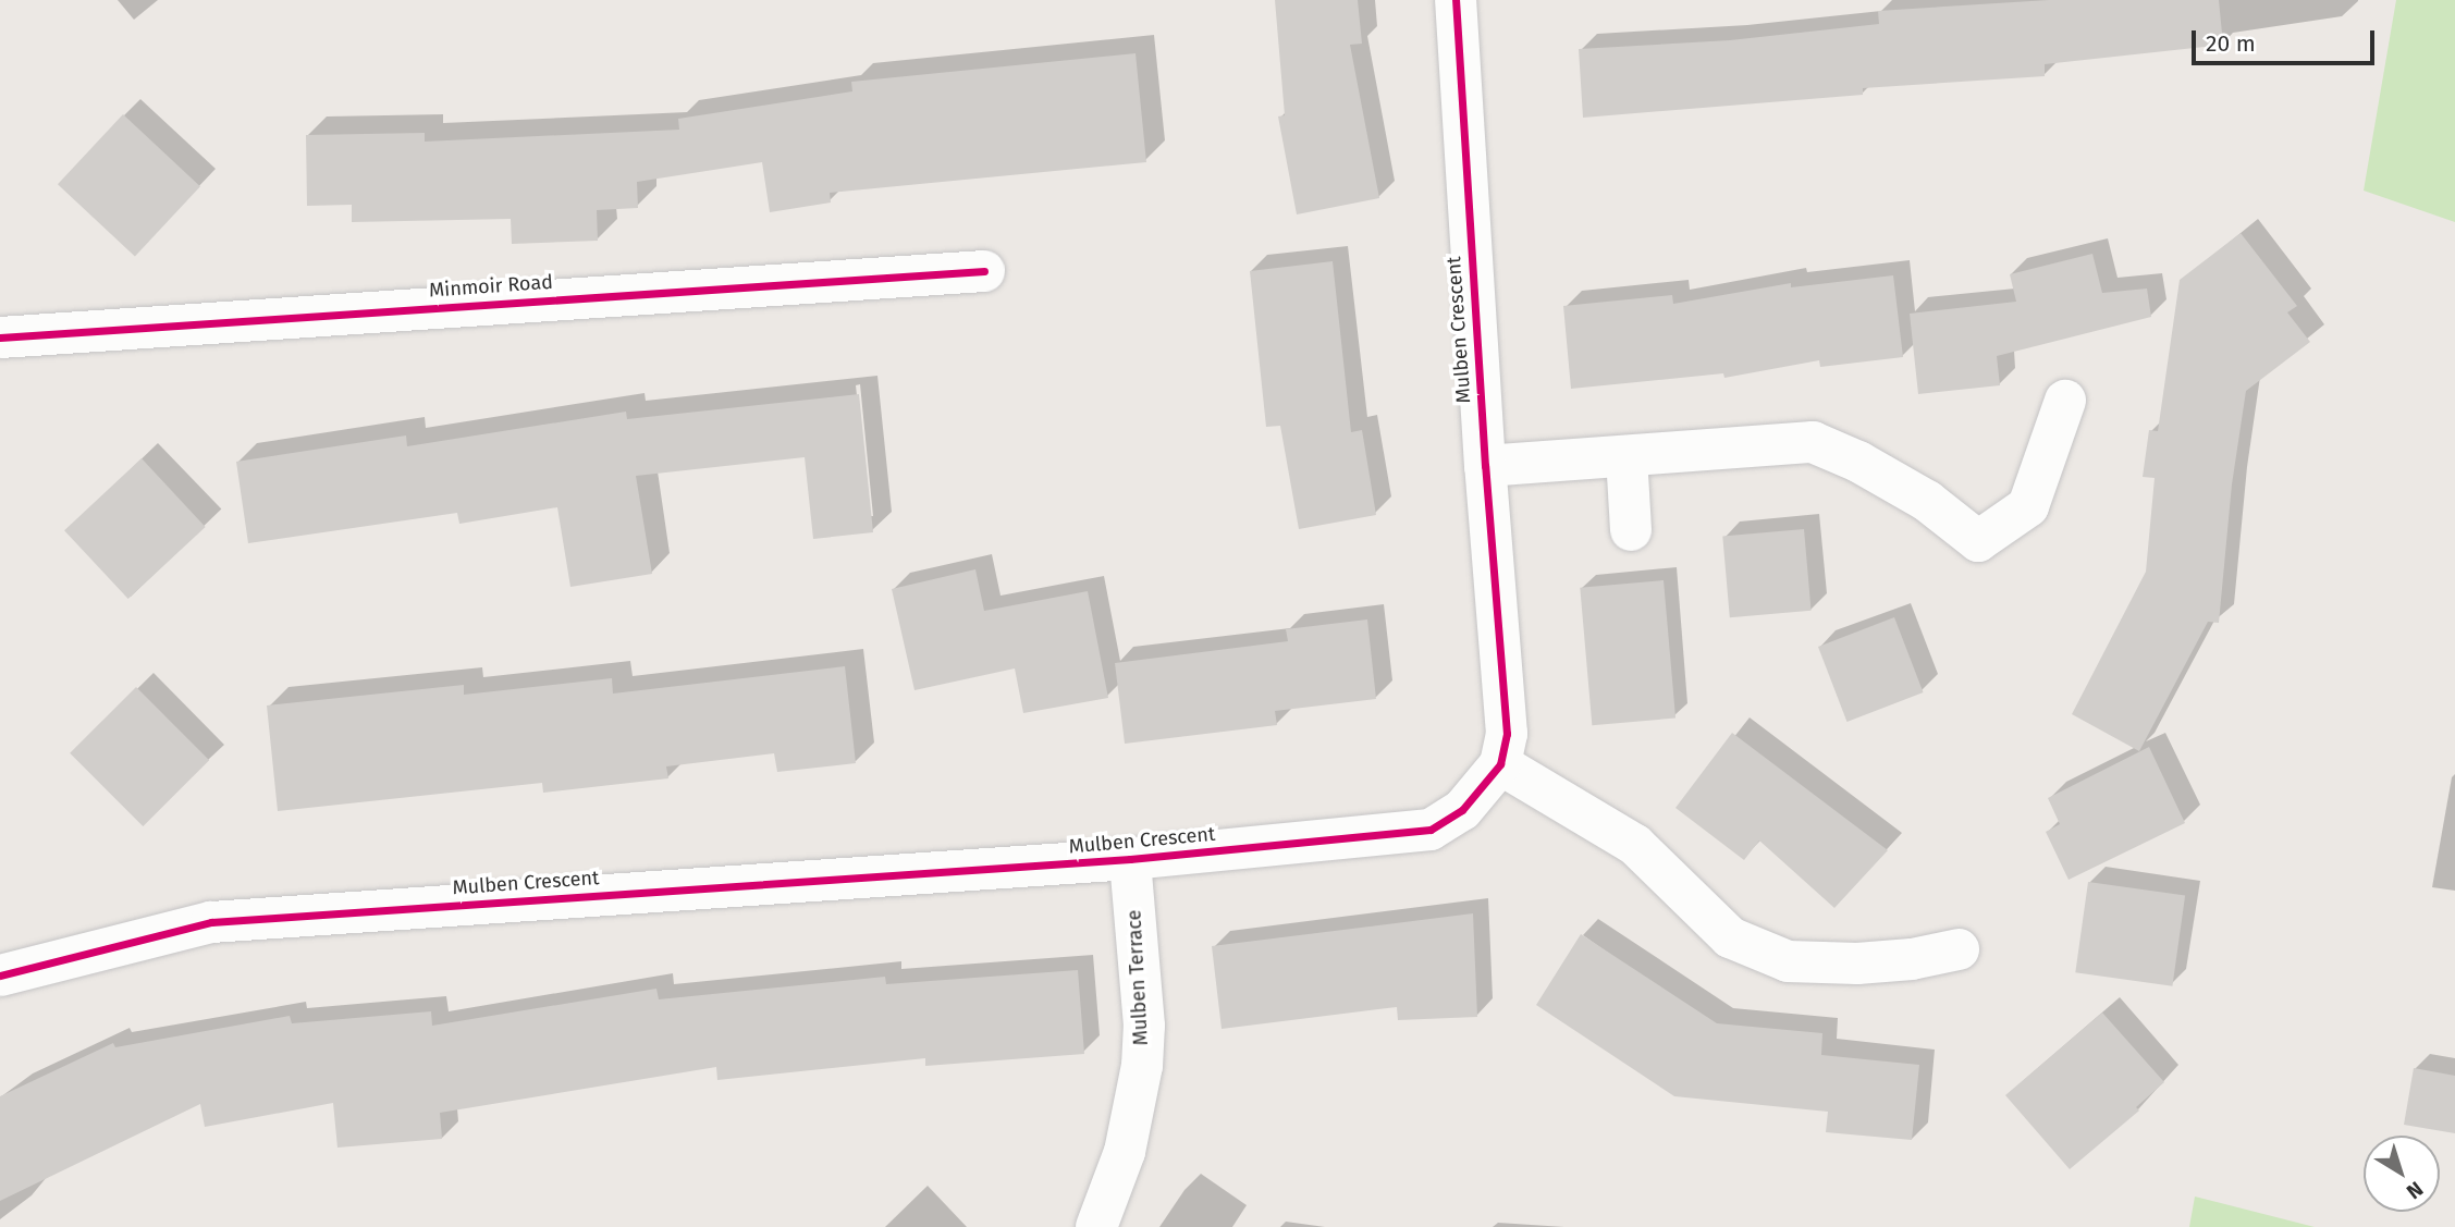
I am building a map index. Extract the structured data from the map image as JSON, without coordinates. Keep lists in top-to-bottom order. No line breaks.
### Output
{"streets":{"street":["Minmoir Road","Mulben Crescent","Mulben Terrace"]},"crossings":[["Mulben Crescent","Mulben Terrace"]],"scale_bar":"20 m","north":"bottom right"}
